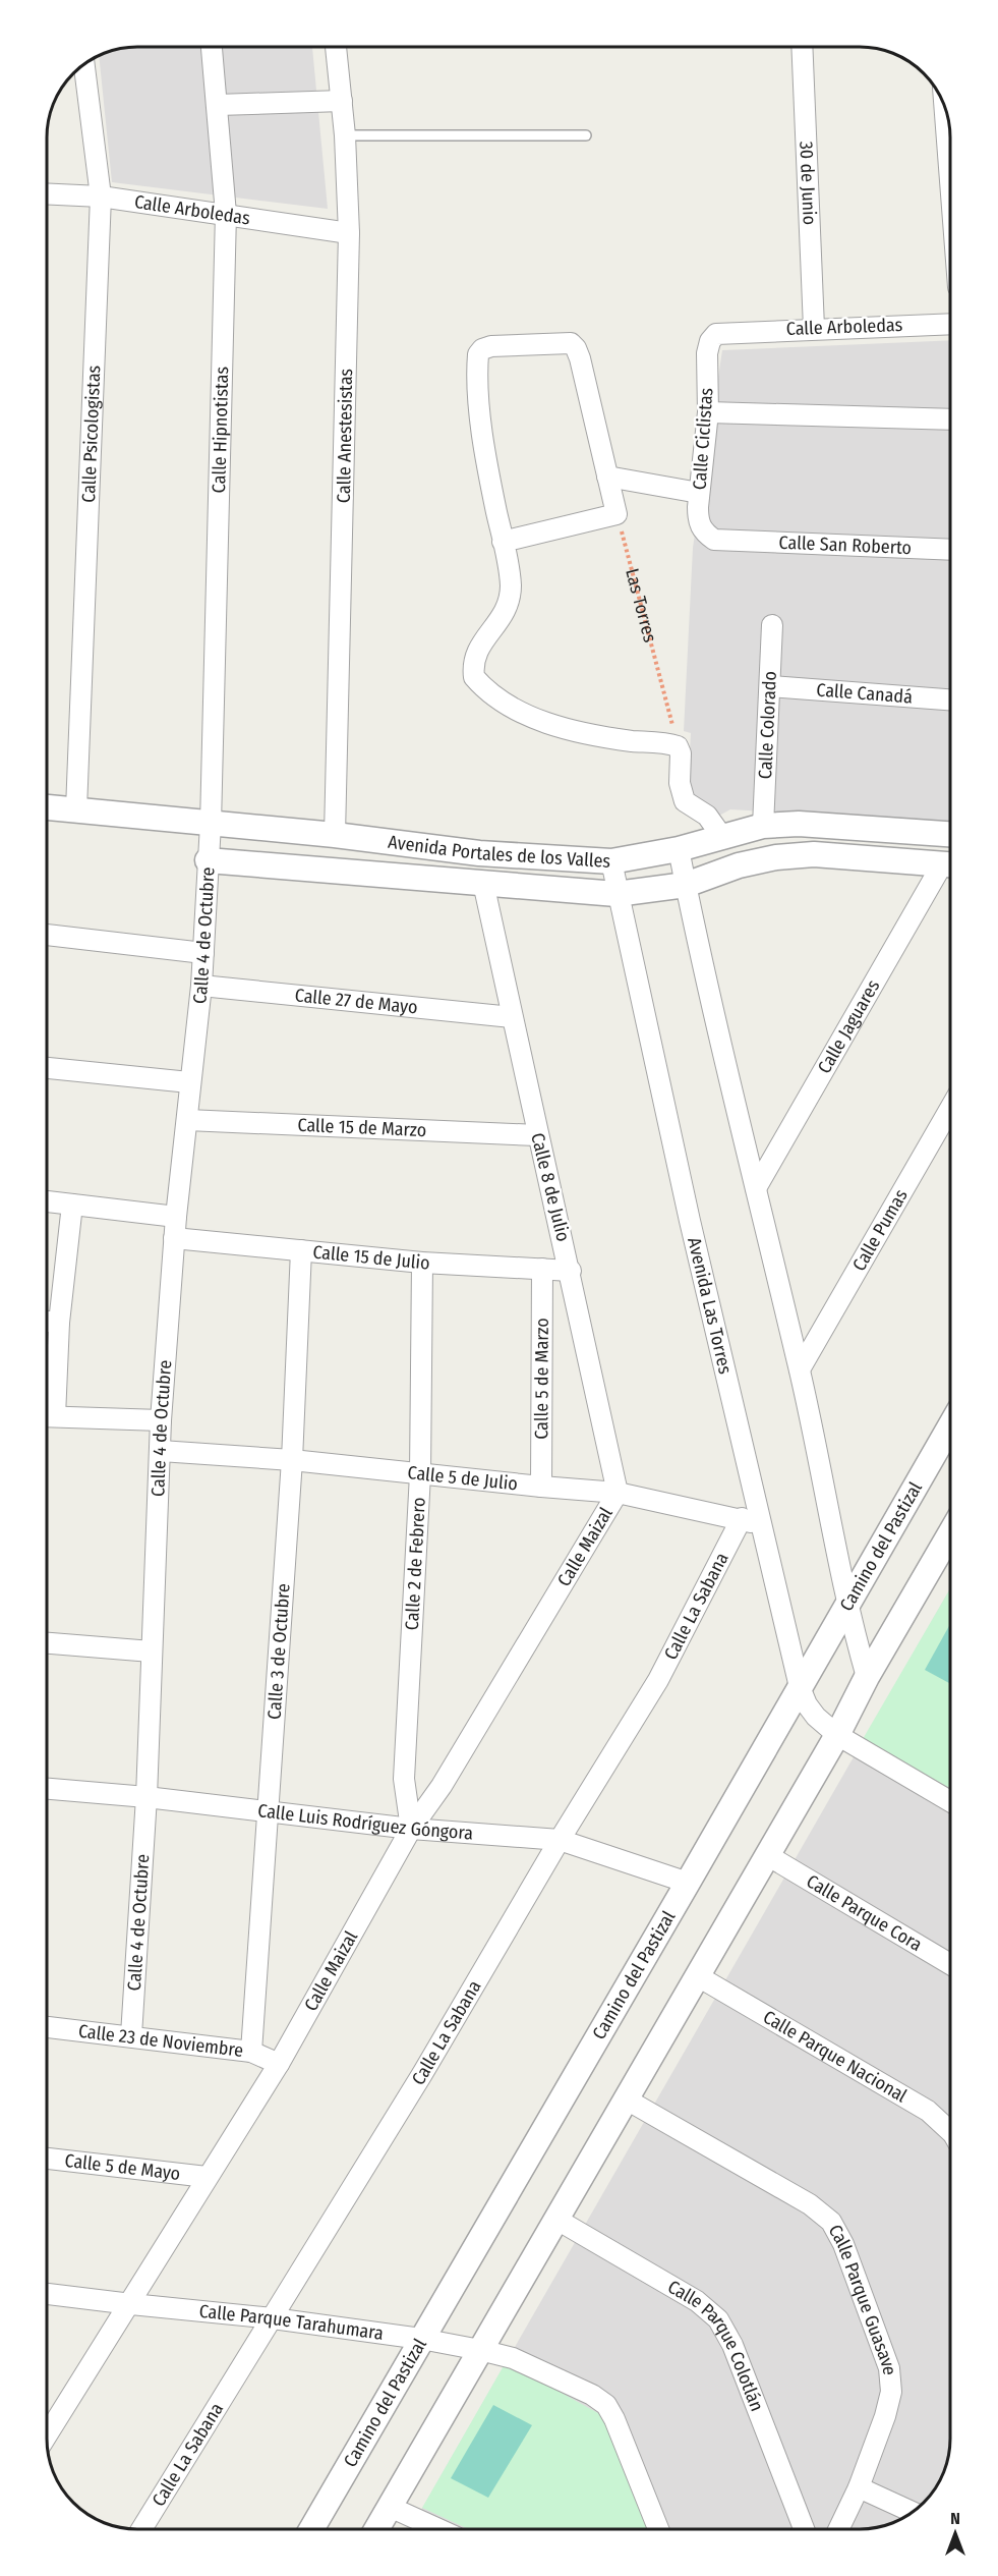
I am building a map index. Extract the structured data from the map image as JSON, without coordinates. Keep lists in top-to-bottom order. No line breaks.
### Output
{"streets":{"street":["30 de Junio","Calle Arboledas","Calle Hipnotistas","Calle Psicologistas","Calle Anestesistas","Calle Ciclistas","Calle San Roberto","Calle Canadá","Calle Colorado","Avenida Portales de los Valles","Calle 4 de Octubre","Calle 27 de Mayo","Calle Jaguares","Calle 15 de Marzo","Calle 8 de Julio","Calle Pumas","Calle 15 de Julio","Avenida Las Torres","Calle 5 de Marzo","Calle 5 de Julio","Calle Maizal","Camino del Pastizal","Calle 2 de Febrero","Calle La Sabana","Calle 3 de Octubre","Calle Luis Rodríguez Góngora","Calle Parque Cora","Calle 23 de Noviembre","Calle Parque Nacional","Calle 5 de Mayo","Calle Parque Guasave","Calle Parque Tarahumara","Calle Parque Colotlán"],"path":["Las Torres"]},"crossings":[["30 de Junio","Calle Arboledas"],["Calle Arboledas","Calle Hipnotistas"],["Calle Arboledas","Calle Psicologistas"],["Calle Arboledas","Calle Anestesistas"],["Calle Arboledas","Calle Ciclistas"],["Calle Hipnotistas","Avenida Portales de los Valles"],["Calle Hipnotistas","Calle 4 de Octubre"],["Calle Psicologistas","Avenida Portales de los Valles"],["Calle Anestesistas","Avenida Portales de los Valles"],["Calle Ciclistas","Calle San Roberto"],["Calle Canadá","Calle Colorado"],["Calle Colorado","Avenida Portales de los Valles"],["Avenida Portales de los Valles","Calle 4 de Octubre"],["Avenida Portales de los Valles","Calle Jaguares"],["Avenida Portales de los Valles","Calle 8 de Julio"],["Avenida Portales de los Valles","Avenida Las Torres"],["Calle 4 de Octubre","Calle 27 de Mayo"],["Calle 4 de Octubre","Calle 15 de Marzo"],["Calle 4 de Octubre","Calle 15 de Julio"],["Calle 4 de Octubre","Calle 5 de Julio"],["Calle 4 de Octubre","Calle Luis Rodríguez Góngora"],["Calle 4 de Octubre","Calle 23 de Noviembre"],["Calle 27 de Mayo","Calle 8 de Julio"],["Calle 15 de Marzo","Calle 8 de Julio"],["Calle 8 de Julio","Calle 15 de Julio"],["Calle 8 de Julio","Calle 5 de Julio"],["Calle 8 de Julio","Calle Maizal"],["Calle 15 de Julio","Calle 5 de Marzo"],["Calle 15 de Julio","Calle 2 de Febrero"],["Calle 15 de Julio","Calle 3 de Octubre"],["Avenida Las Torres","Calle 5 de Julio"],["Avenida Las Torres","Camino del Pastizal"],["Calle 5 de Marzo","Calle 5 de Julio"],["Calle 5 de Julio","Calle Maizal"],["Calle 5 de Julio","Calle 2 de Febrero"],["Calle 5 de Julio","Calle La Sabana"],["Calle 5 de Julio","Calle 3 de Octubre"],["Calle Maizal","Calle 2 de Febrero"],["Calle Maizal","Calle Luis Rodríguez Góngora"],["Calle Maizal","Calle 23 de Noviembre"],["Calle Maizal","Calle 5 de Mayo"],["Calle Maizal","Calle Parque Tarahumara"],["Camino del Pastizal","Calle Luis Rodríguez Góngora"],["Camino del Pastizal","Calle Parque Tarahumara"],["Calle 2 de Febrero","Calle Luis Rodríguez Góngora"],["Calle La Sabana","Calle Luis Rodríguez Góngora"],["Calle La Sabana","Calle Parque Tarahumara"],["Calle 3 de Octubre","Calle Luis Rodríguez Góngora"],["Calle 3 de Octubre","Calle 23 de Noviembre"]],"north":"top"}
